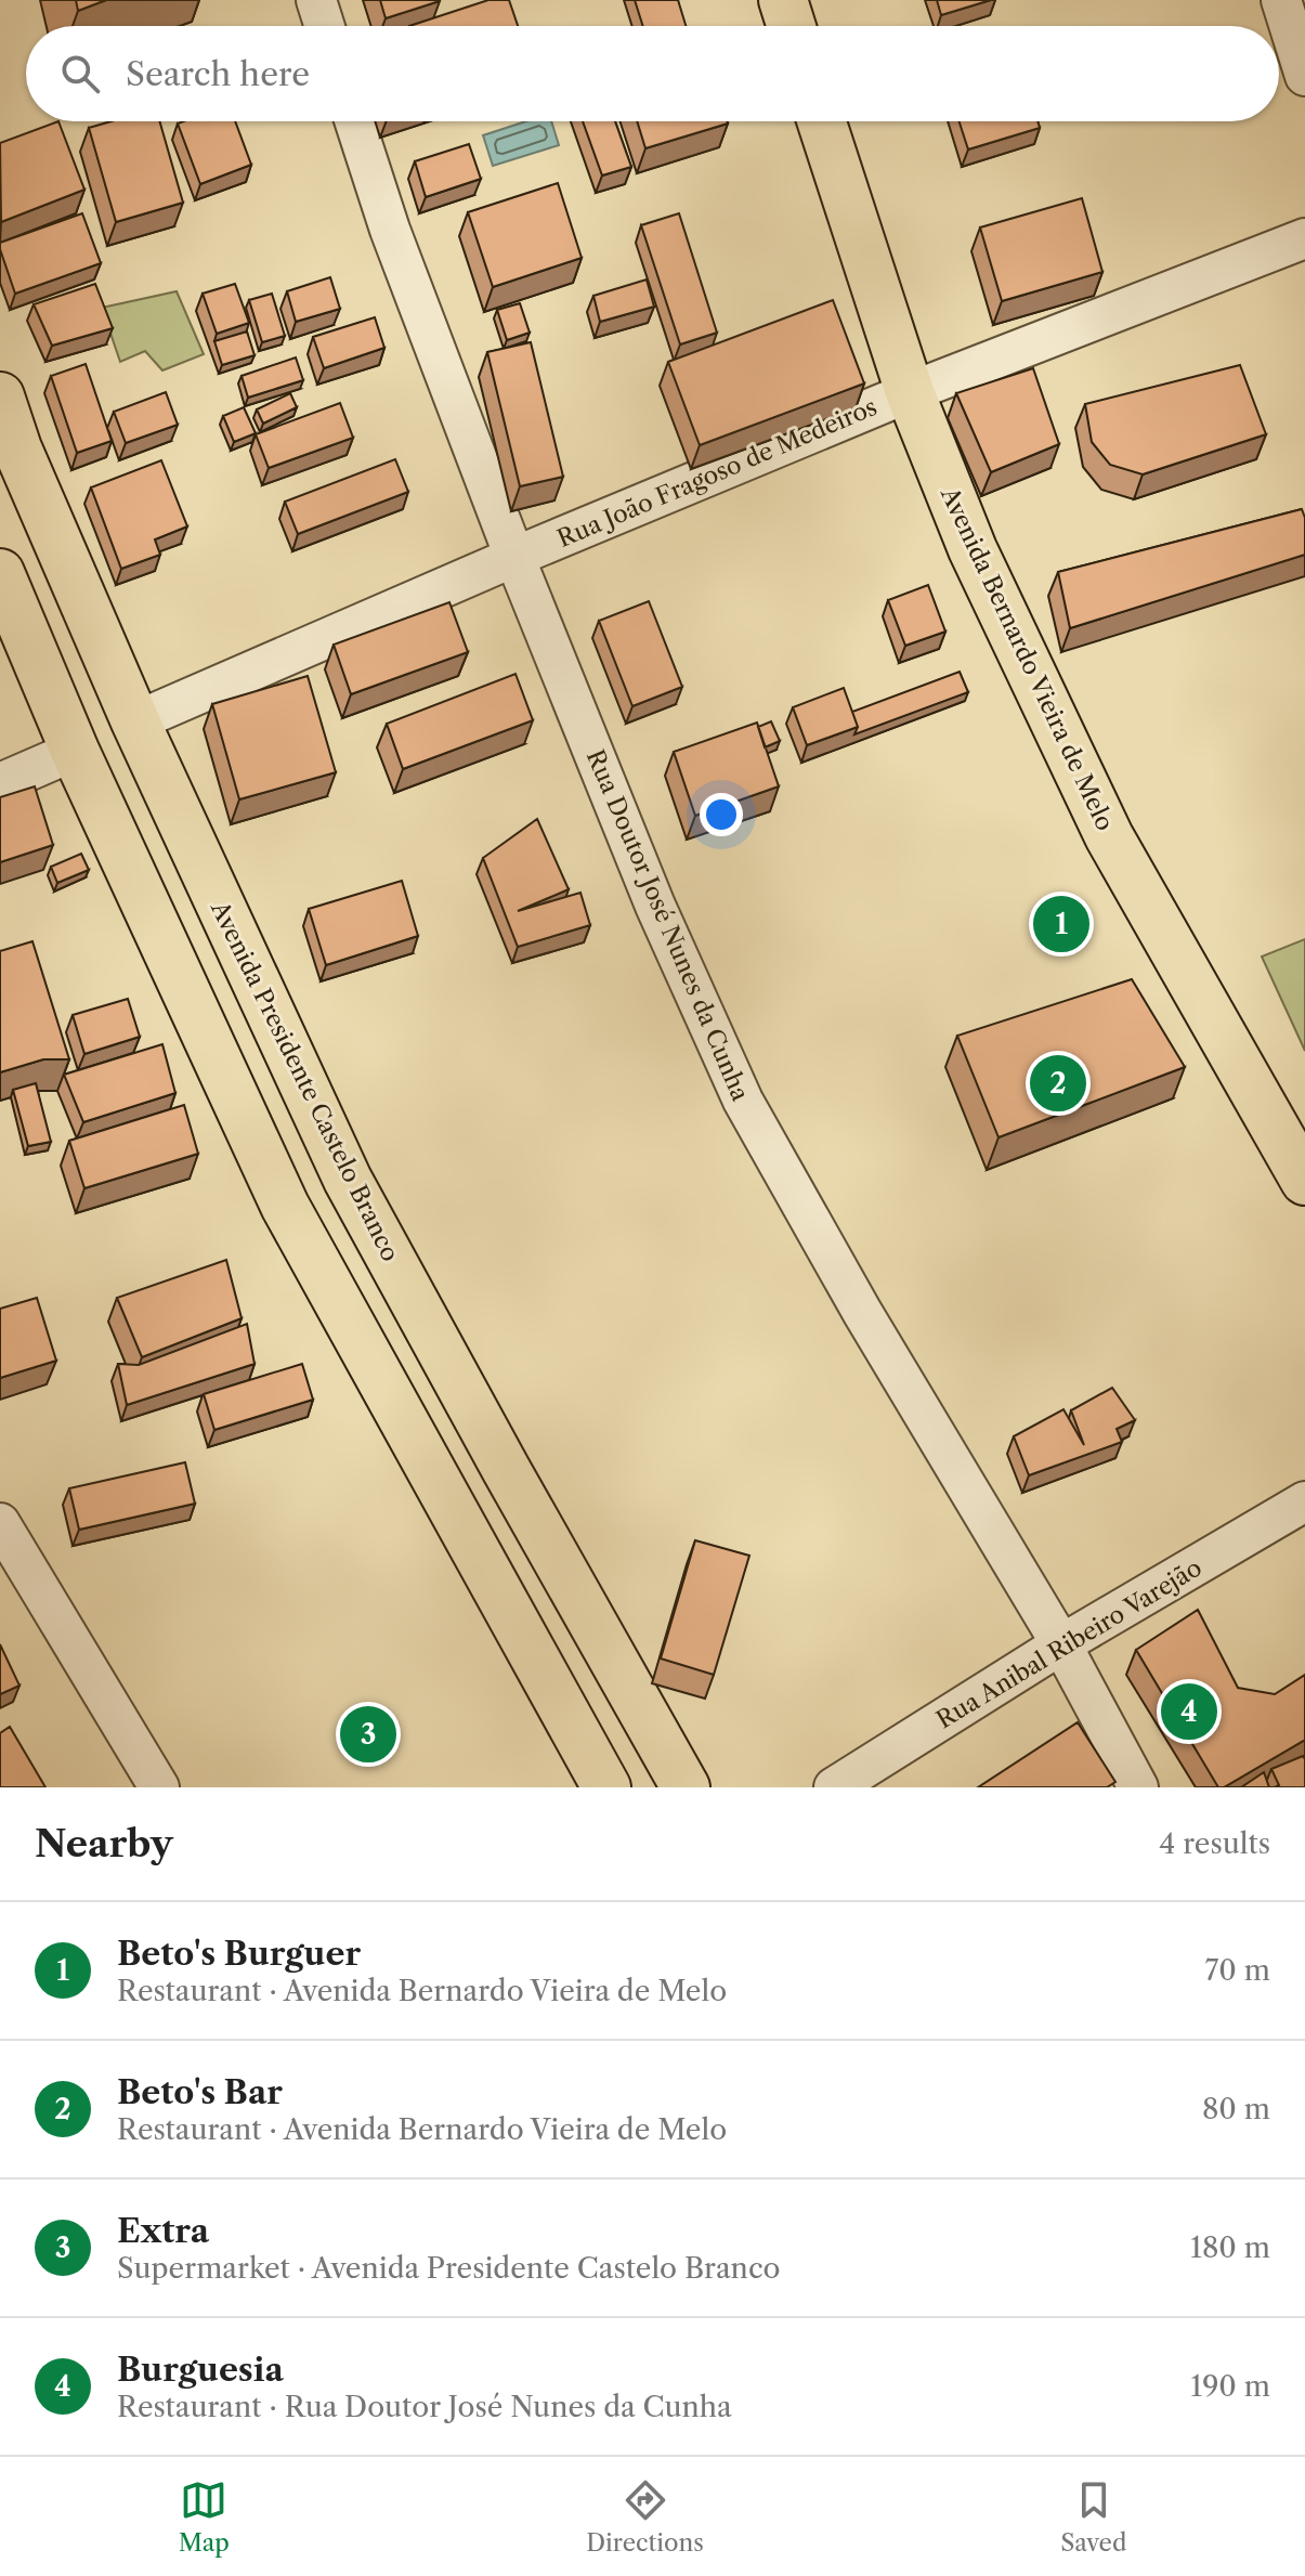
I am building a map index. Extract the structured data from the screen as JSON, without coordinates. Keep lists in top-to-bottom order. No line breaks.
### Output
{"streets":{"main road":["Avenida Bernardo Vieira de Melo","Avenida Presidente Castelo Branco"],"street":["Rua João Fragoso de Medeiros","Rua Doutor José Nunes da Cunha","Rua Anibal Ribeiro Varejão"]},"crossings":[["Rua João Fragoso de Medeiros","Avenida Bernardo Vieira de Melo"],["Rua João Fragoso de Medeiros","Rua Doutor José Nunes da Cunha"],["Rua João Fragoso de Medeiros","Avenida Presidente Castelo Branco"],["Rua Doutor José Nunes da Cunha","Rua Anibal Ribeiro Varejão"]],"page":{"search":"Search here","pins":["1","2","4","3"],"heading":["Nearby","4 results"],"list":[{"mark":"1","name":"Beto's Burguer","note":"Restaurant · Avenida Bernardo Vieira de Melo","value":"70 m"},{"mark":"2","name":"Beto's Bar","note":"Restaurant · Avenida Bernardo Vieira de Melo","value":"80 m"},{"mark":"3","name":"Extra","note":"Supermarket · Avenida Presidente Castelo Branco","value":"180 m"},{"mark":"4","name":"Burguesia","note":"Restaurant · Rua Doutor José Nunes da Cunha","value":"190 m"}],"nav":["Map","Directions","Saved"]}}
